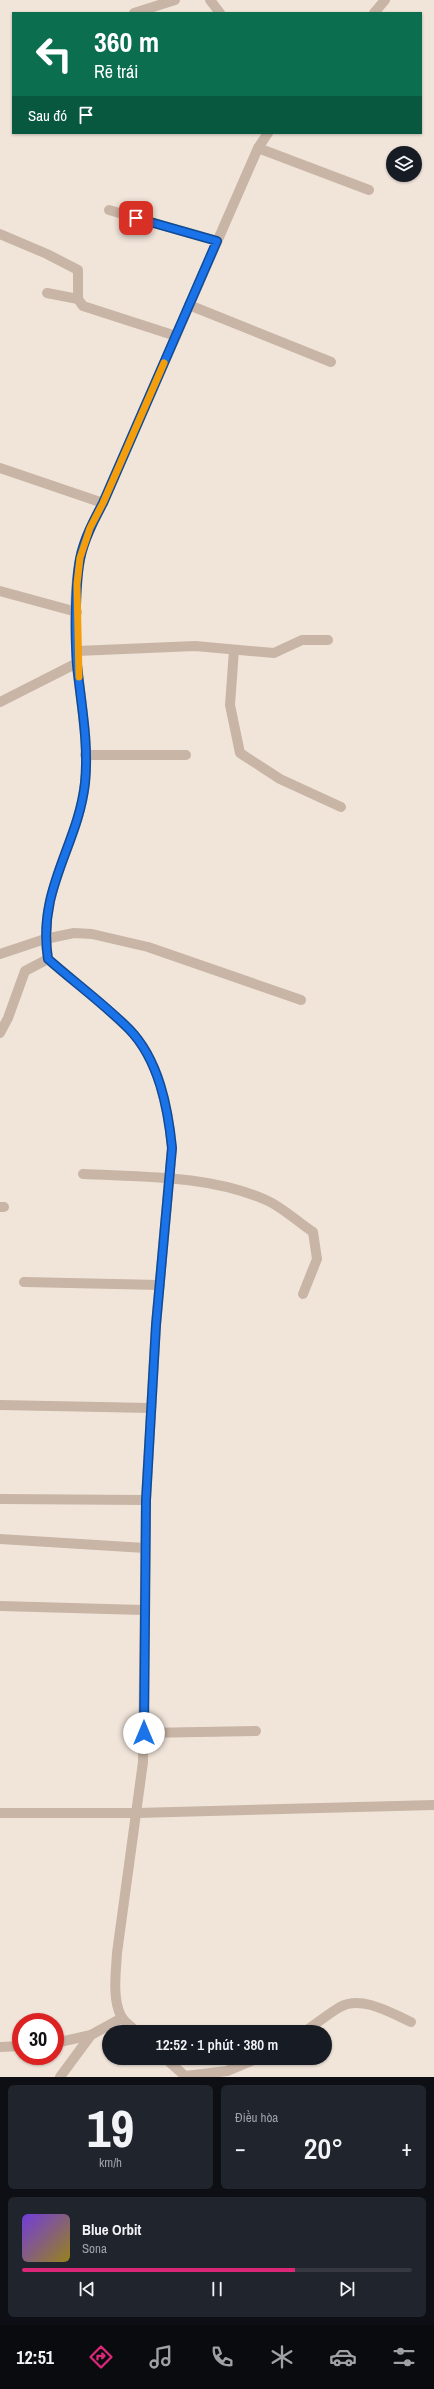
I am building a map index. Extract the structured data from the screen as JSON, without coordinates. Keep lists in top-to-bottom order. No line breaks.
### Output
{"page":{"turn":["360 m","Rẽ trái"],"then":"Sau đó","limit":"30","trip":"12:52 · 1 phút · 380 m","tile":[["19","km/h"],"Điều hòa"],"heat":["−","20°","+"],"song":["Blue Orbit","Sona"],"tabs":"12:51"}}
